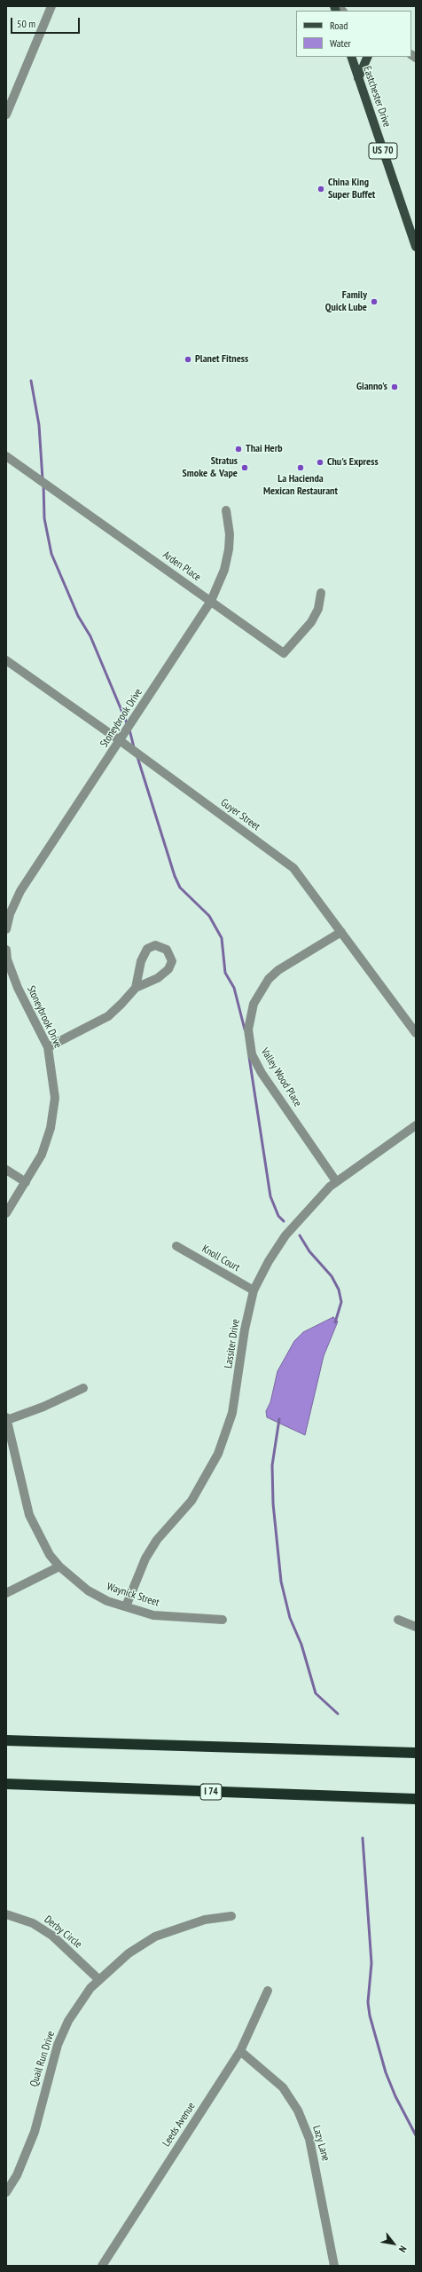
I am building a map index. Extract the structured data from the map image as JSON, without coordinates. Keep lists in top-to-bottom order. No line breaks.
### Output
{"streets":{"highway":["I 74"],"main road":["Eastchester Drive","US 70"],"street":["Arden Place","Stoneybrook Drive","Guyer Street","Valley Wood Place","Knoll Court","Lassiter Drive","Waynick Street","Derby Circle","Quail Run Drive","Leeds Avenue","Lazy Lane"]},"crossings":[["Arden Place","Stoneybrook Drive"],["Stoneybrook Drive","Guyer Street"],["Guyer Street","Valley Wood Place"],["Valley Wood Place","Lassiter Drive"],["Knoll Court","Lassiter Drive"],["Lassiter Drive","Waynick Street"],["Derby Circle","Quail Run Drive"],["Leeds Avenue","Lazy Lane"]],"places":["China King Super Buffet","Family Quick Lube","Planet Fitness","Gianno's","Thai Herb","Chu's Express","Stratus Smoke & Vape","La Hacienda Mexican Restaurant"],"legend":["Road","Water"],"scale_bar":"50 m","north":"bottom right"}
